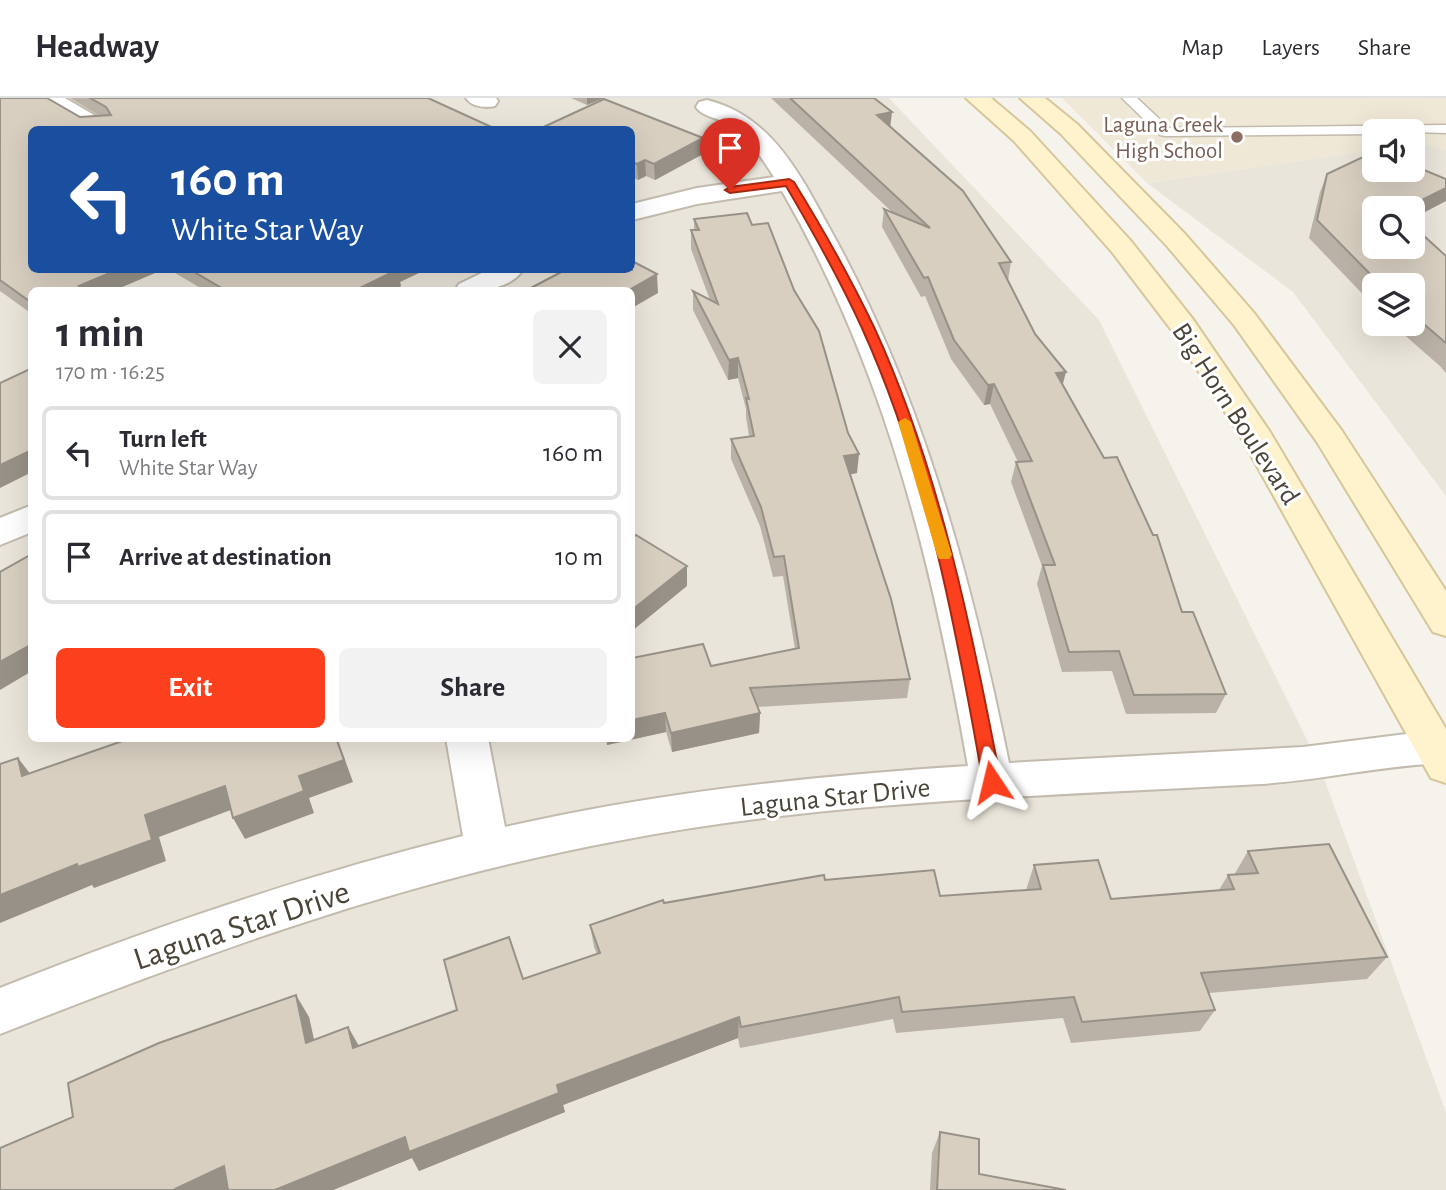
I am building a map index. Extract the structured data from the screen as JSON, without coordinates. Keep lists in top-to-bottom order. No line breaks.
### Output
{"streets":{"main road":["Big Horn Boulevard"],"street":["Laguna Star Drive"]},"crossings":[["Big Horn Boulevard","Laguna Star Drive"]],"places":["Laguna Creek High School"],"page":{"header":"Headway","nav":["Map","Layers","Share"],"turn":["160 m","White Star Way"],"heading":["1 min","170 m · 16:25"],"list":[{"name":"Turn left","note":"White Star Way","value":"160 m"},{"name":"Arrive at destination","value":"10 m"}],"buttons":["Exit","Share"]}}
